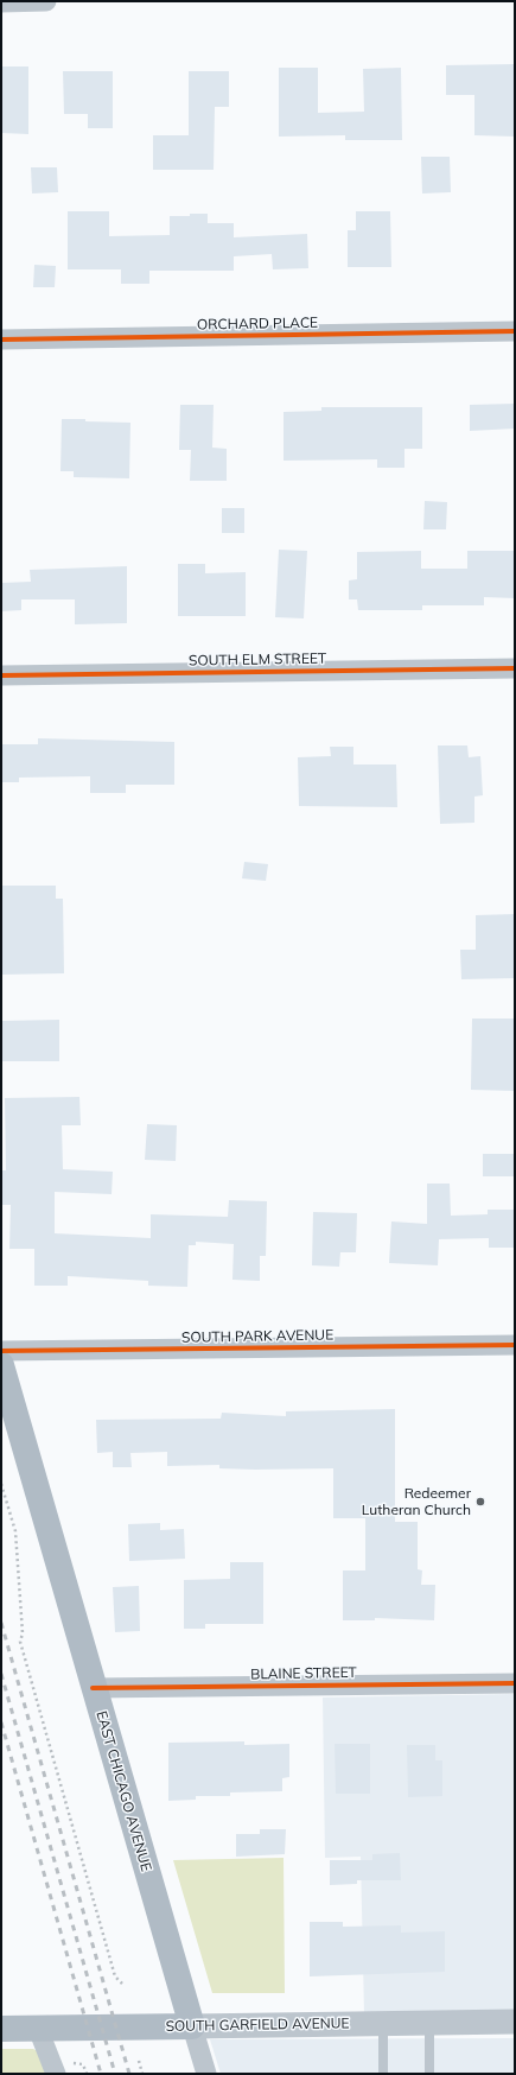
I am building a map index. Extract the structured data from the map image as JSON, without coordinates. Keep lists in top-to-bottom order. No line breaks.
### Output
{"streets":{"main road":["EAST CHICAGO AVENUE","SOUTH GARFIELD AVENUE"],"street":["ORCHARD PLACE","SOUTH ELM STREET","SOUTH PARK AVENUE","BLAINE STREET"]},"crossings":[["BLAINE STREET","EAST CHICAGO AVENUE"],["EAST CHICAGO AVENUE","SOUTH GARFIELD AVENUE"]],"places":["Redeemer Lutheran Church"]}
